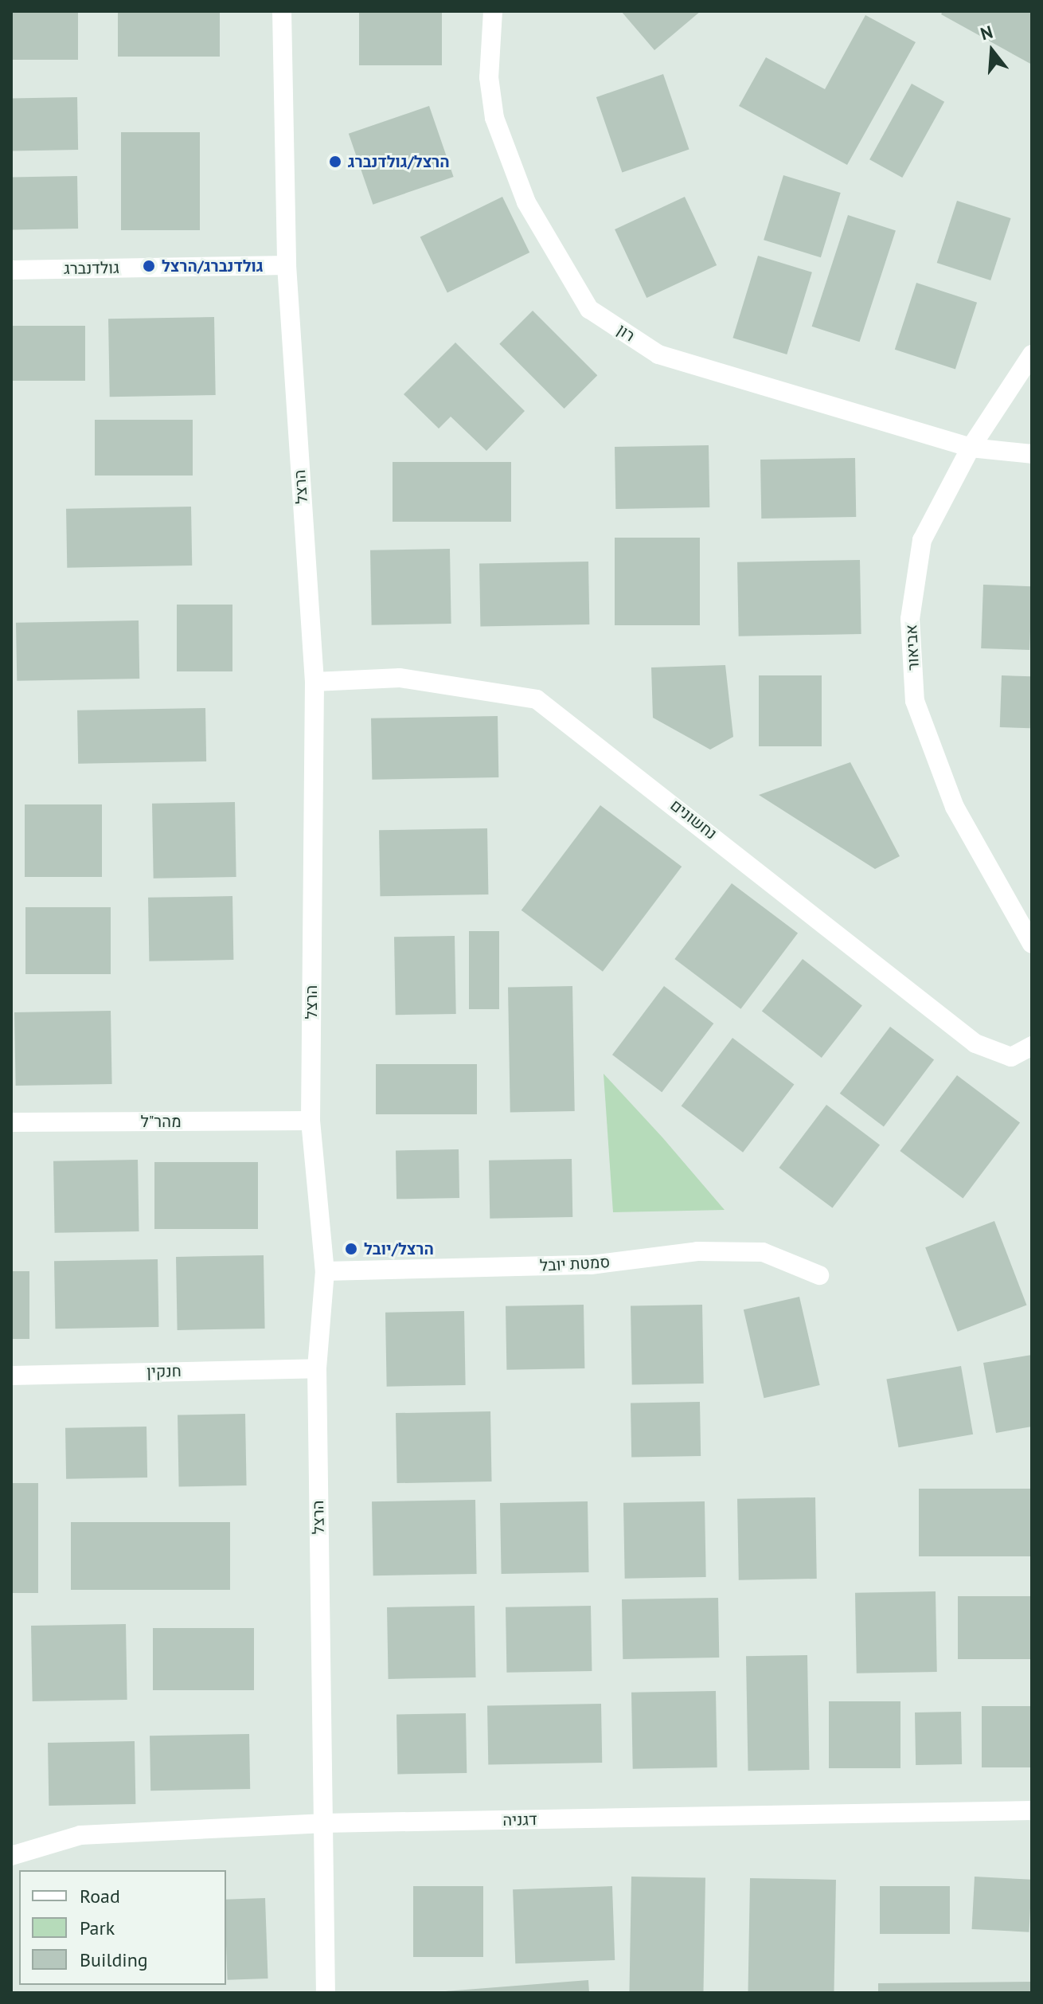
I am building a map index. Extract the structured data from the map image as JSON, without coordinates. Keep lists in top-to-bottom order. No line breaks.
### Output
{"streets":{"street":["גולדנברג","רון","הרצל","אביאור","נחשונים","מהר\"ל","סמטת יובל","חנקין","דגניה"]},"crossings":[["גולדנברג","הרצל"],["רון","אביאור"],["הרצל","נחשונים"],["הרצל","מהר\"ל"],["הרצל","סמטת יובל"],["הרצל","חנקין"],["הרצל","דגניה"]],"places":["הרצל/גולדנברג","גולדנברג/הרצל","הרצל/יובל"],"legend":["Road","Park","Building"],"north":"top"}
